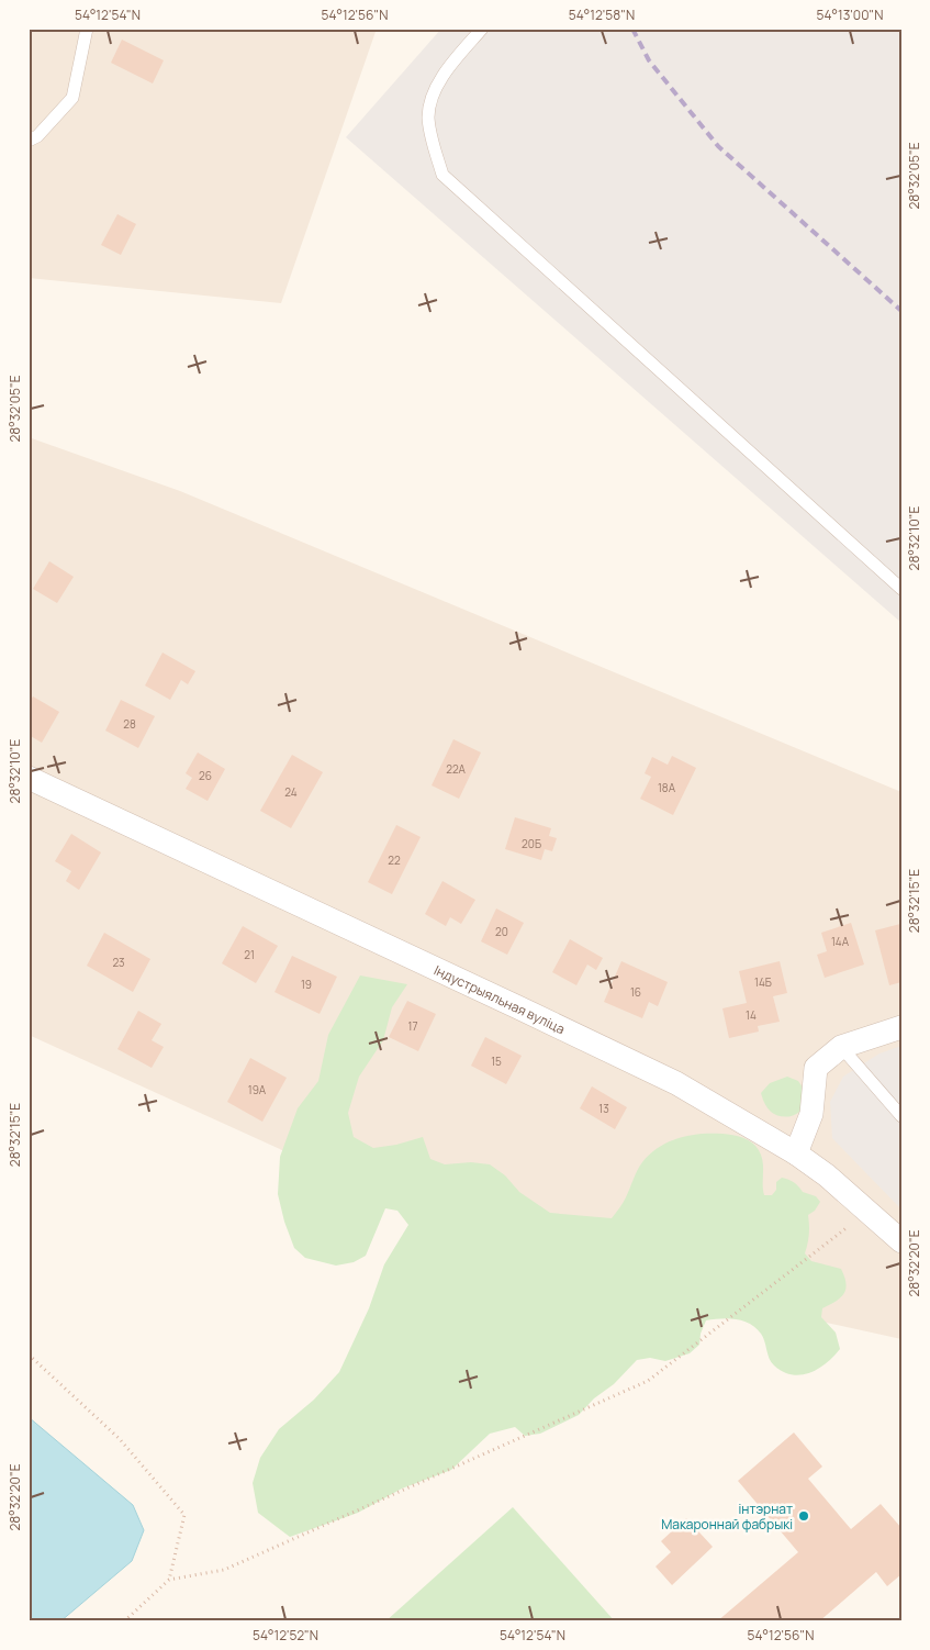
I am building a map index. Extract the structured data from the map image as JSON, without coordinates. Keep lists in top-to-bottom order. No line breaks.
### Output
{"streets":{"street":["Індустрыяльная вуліца"]},"places":["інтэрнат Макароннай фабрыкі"],"house_numbers":["28","22А","26","18А","24","20Б","22","20","14А","21","23","14Б","19","16","14","17","15","19А","13"],"coordinates":["54°12'54\"N","54°12'56\"N","54°12'58\"N","54°13'00\"N","28°32'05\"E","28°32'10\"E","28°32'15\"E","28°32'20\"E","54°12'52\"N"]}
